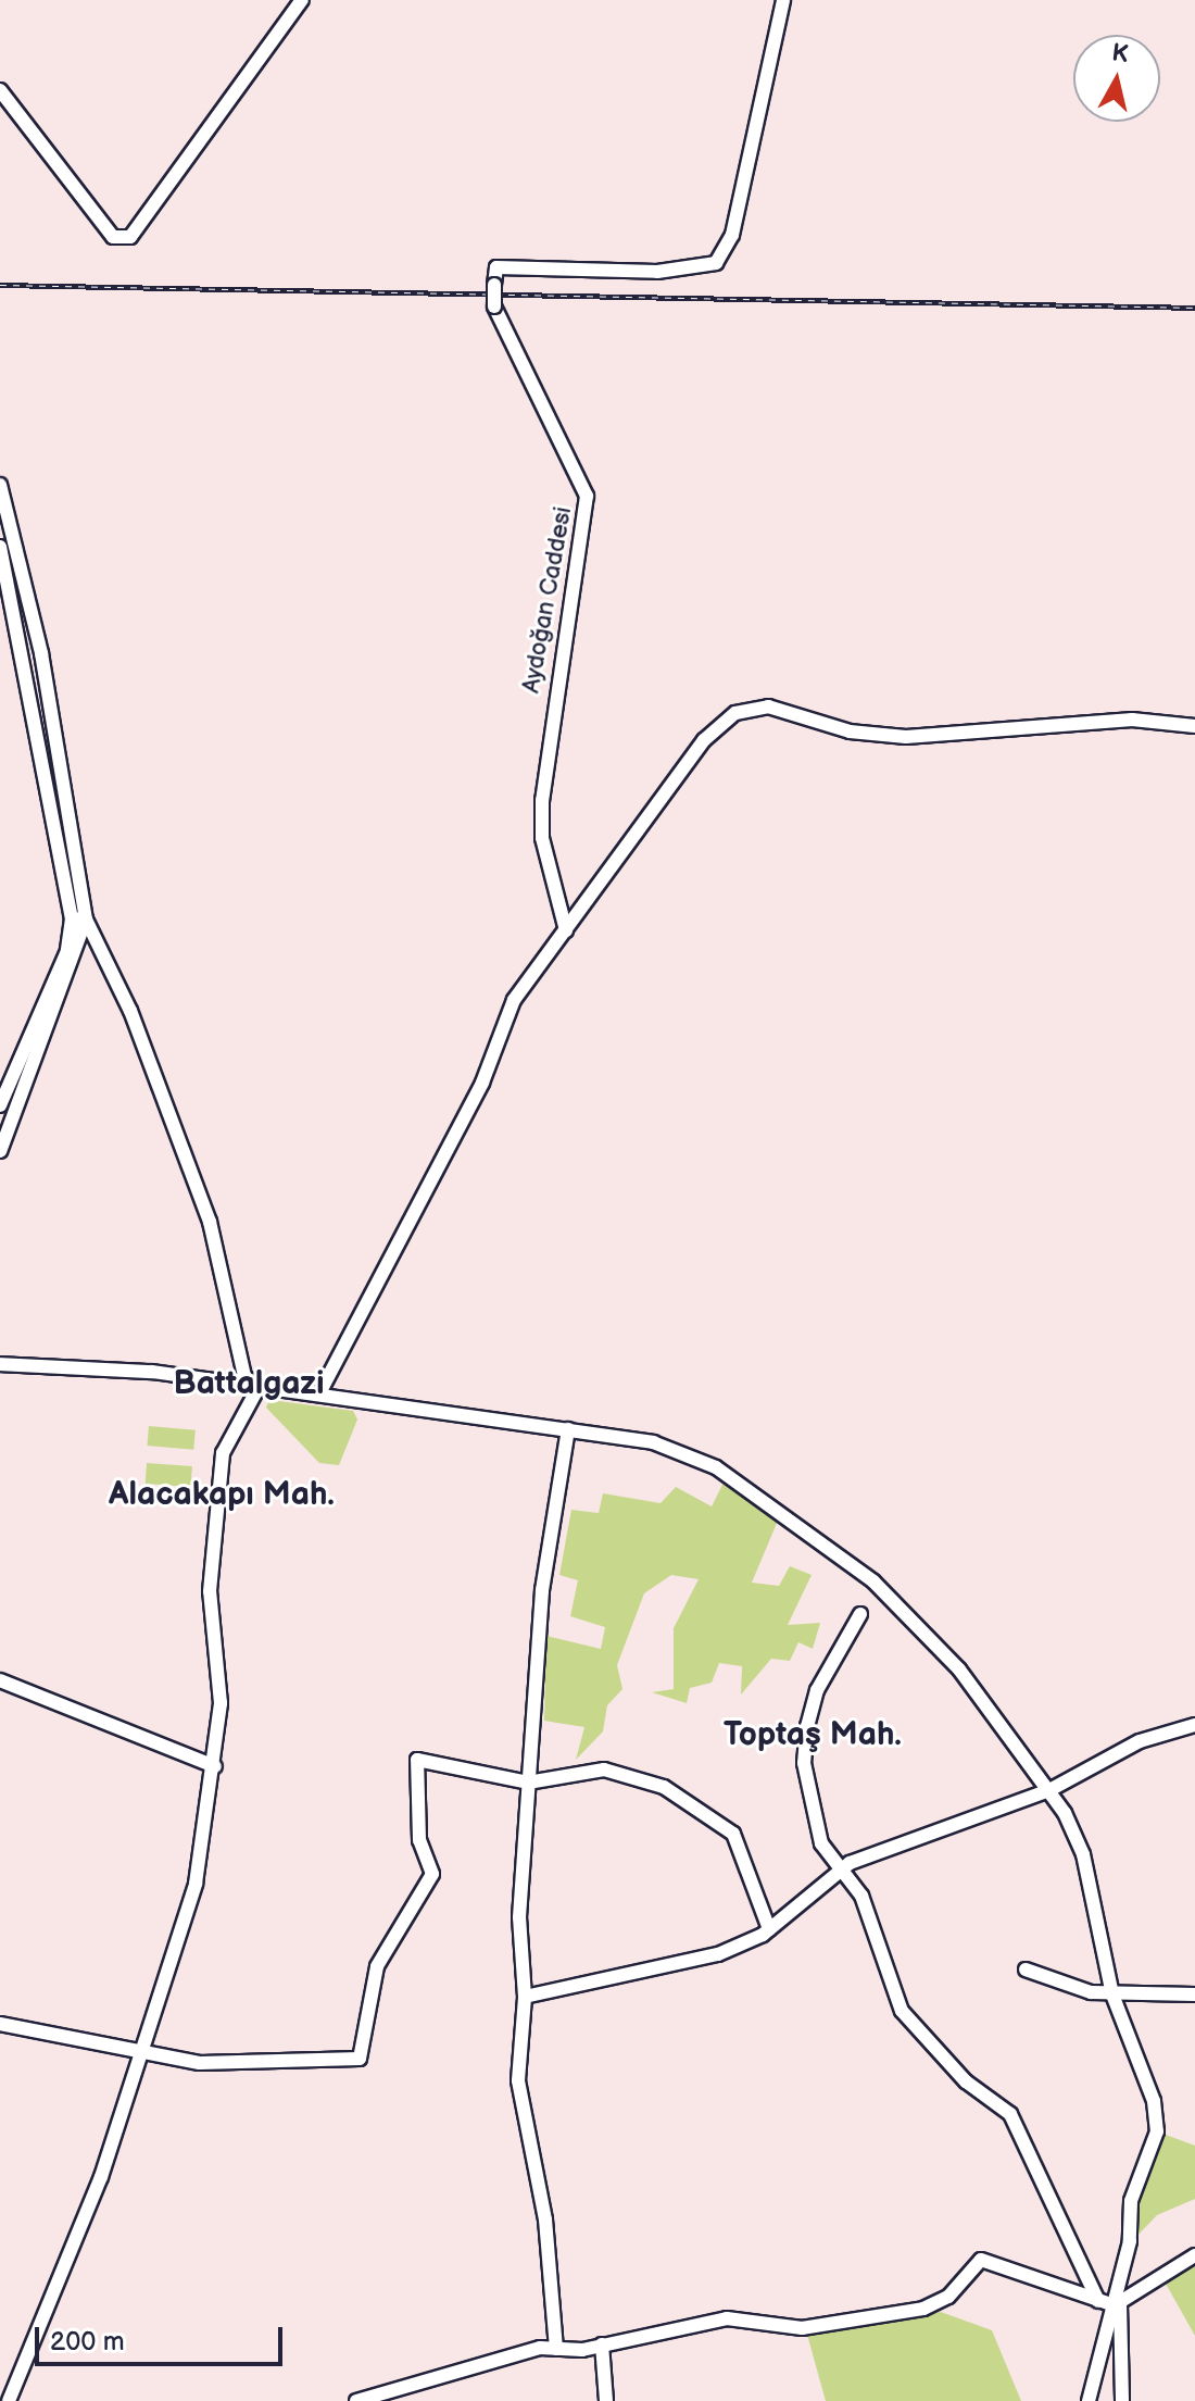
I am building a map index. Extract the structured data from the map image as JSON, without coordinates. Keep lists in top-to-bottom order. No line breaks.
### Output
{"streets":{"street":["Aydoğan Caddesi"]},"districts":["Battalgazi","Alacakapı Mah.","Toptaş Mah."],"scale_bar":"200 m","north":"top"}
